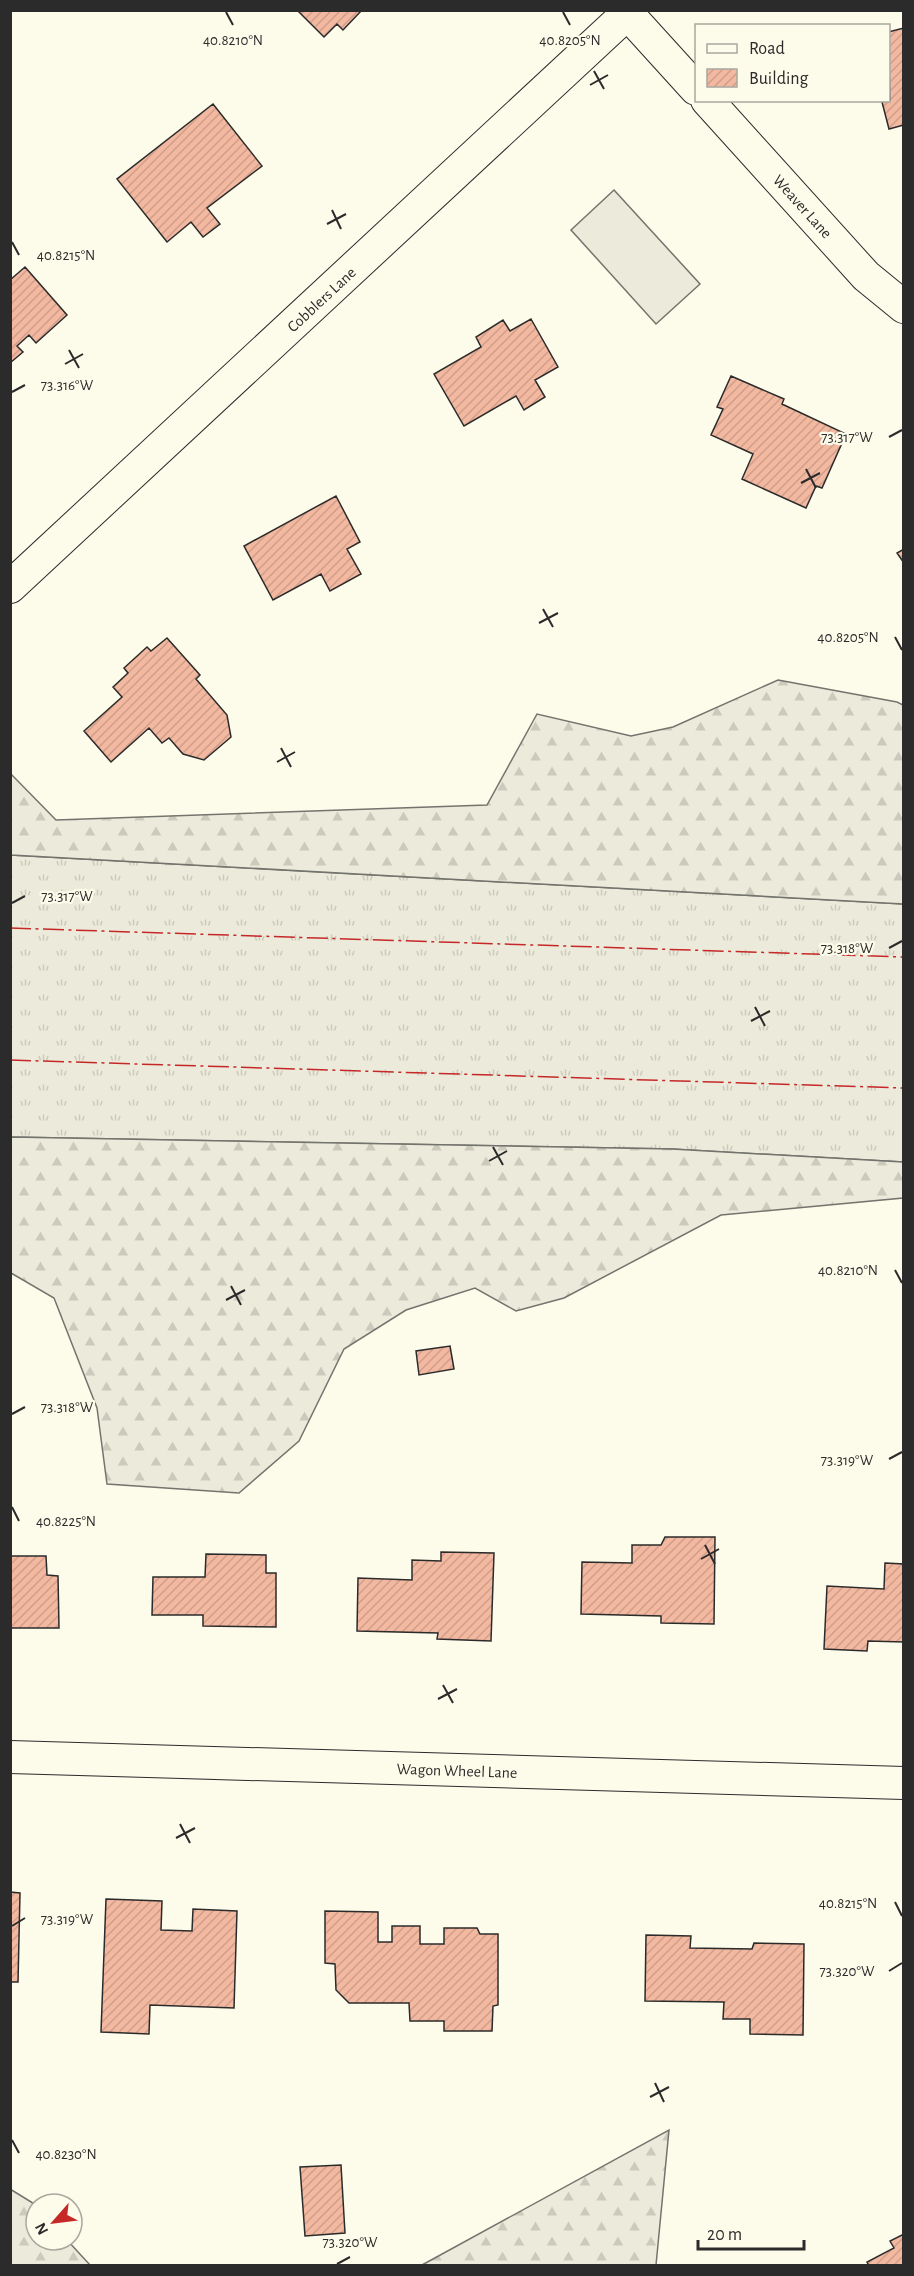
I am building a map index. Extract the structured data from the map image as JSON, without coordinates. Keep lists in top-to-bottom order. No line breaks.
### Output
{"streets":{"street":["Weaver Lane","Cobblers Lane","Wagon Wheel Lane"]},"legend":["Road","Building"],"scale_bar":"20 m","north":"bottom left","coordinates":["40.8210°N","40.8205°N","40.8215°N","73.316°W","73.317°W","73.318°W","73.319°W","40.8225°N","73.320°W","40.8230°N"]}
